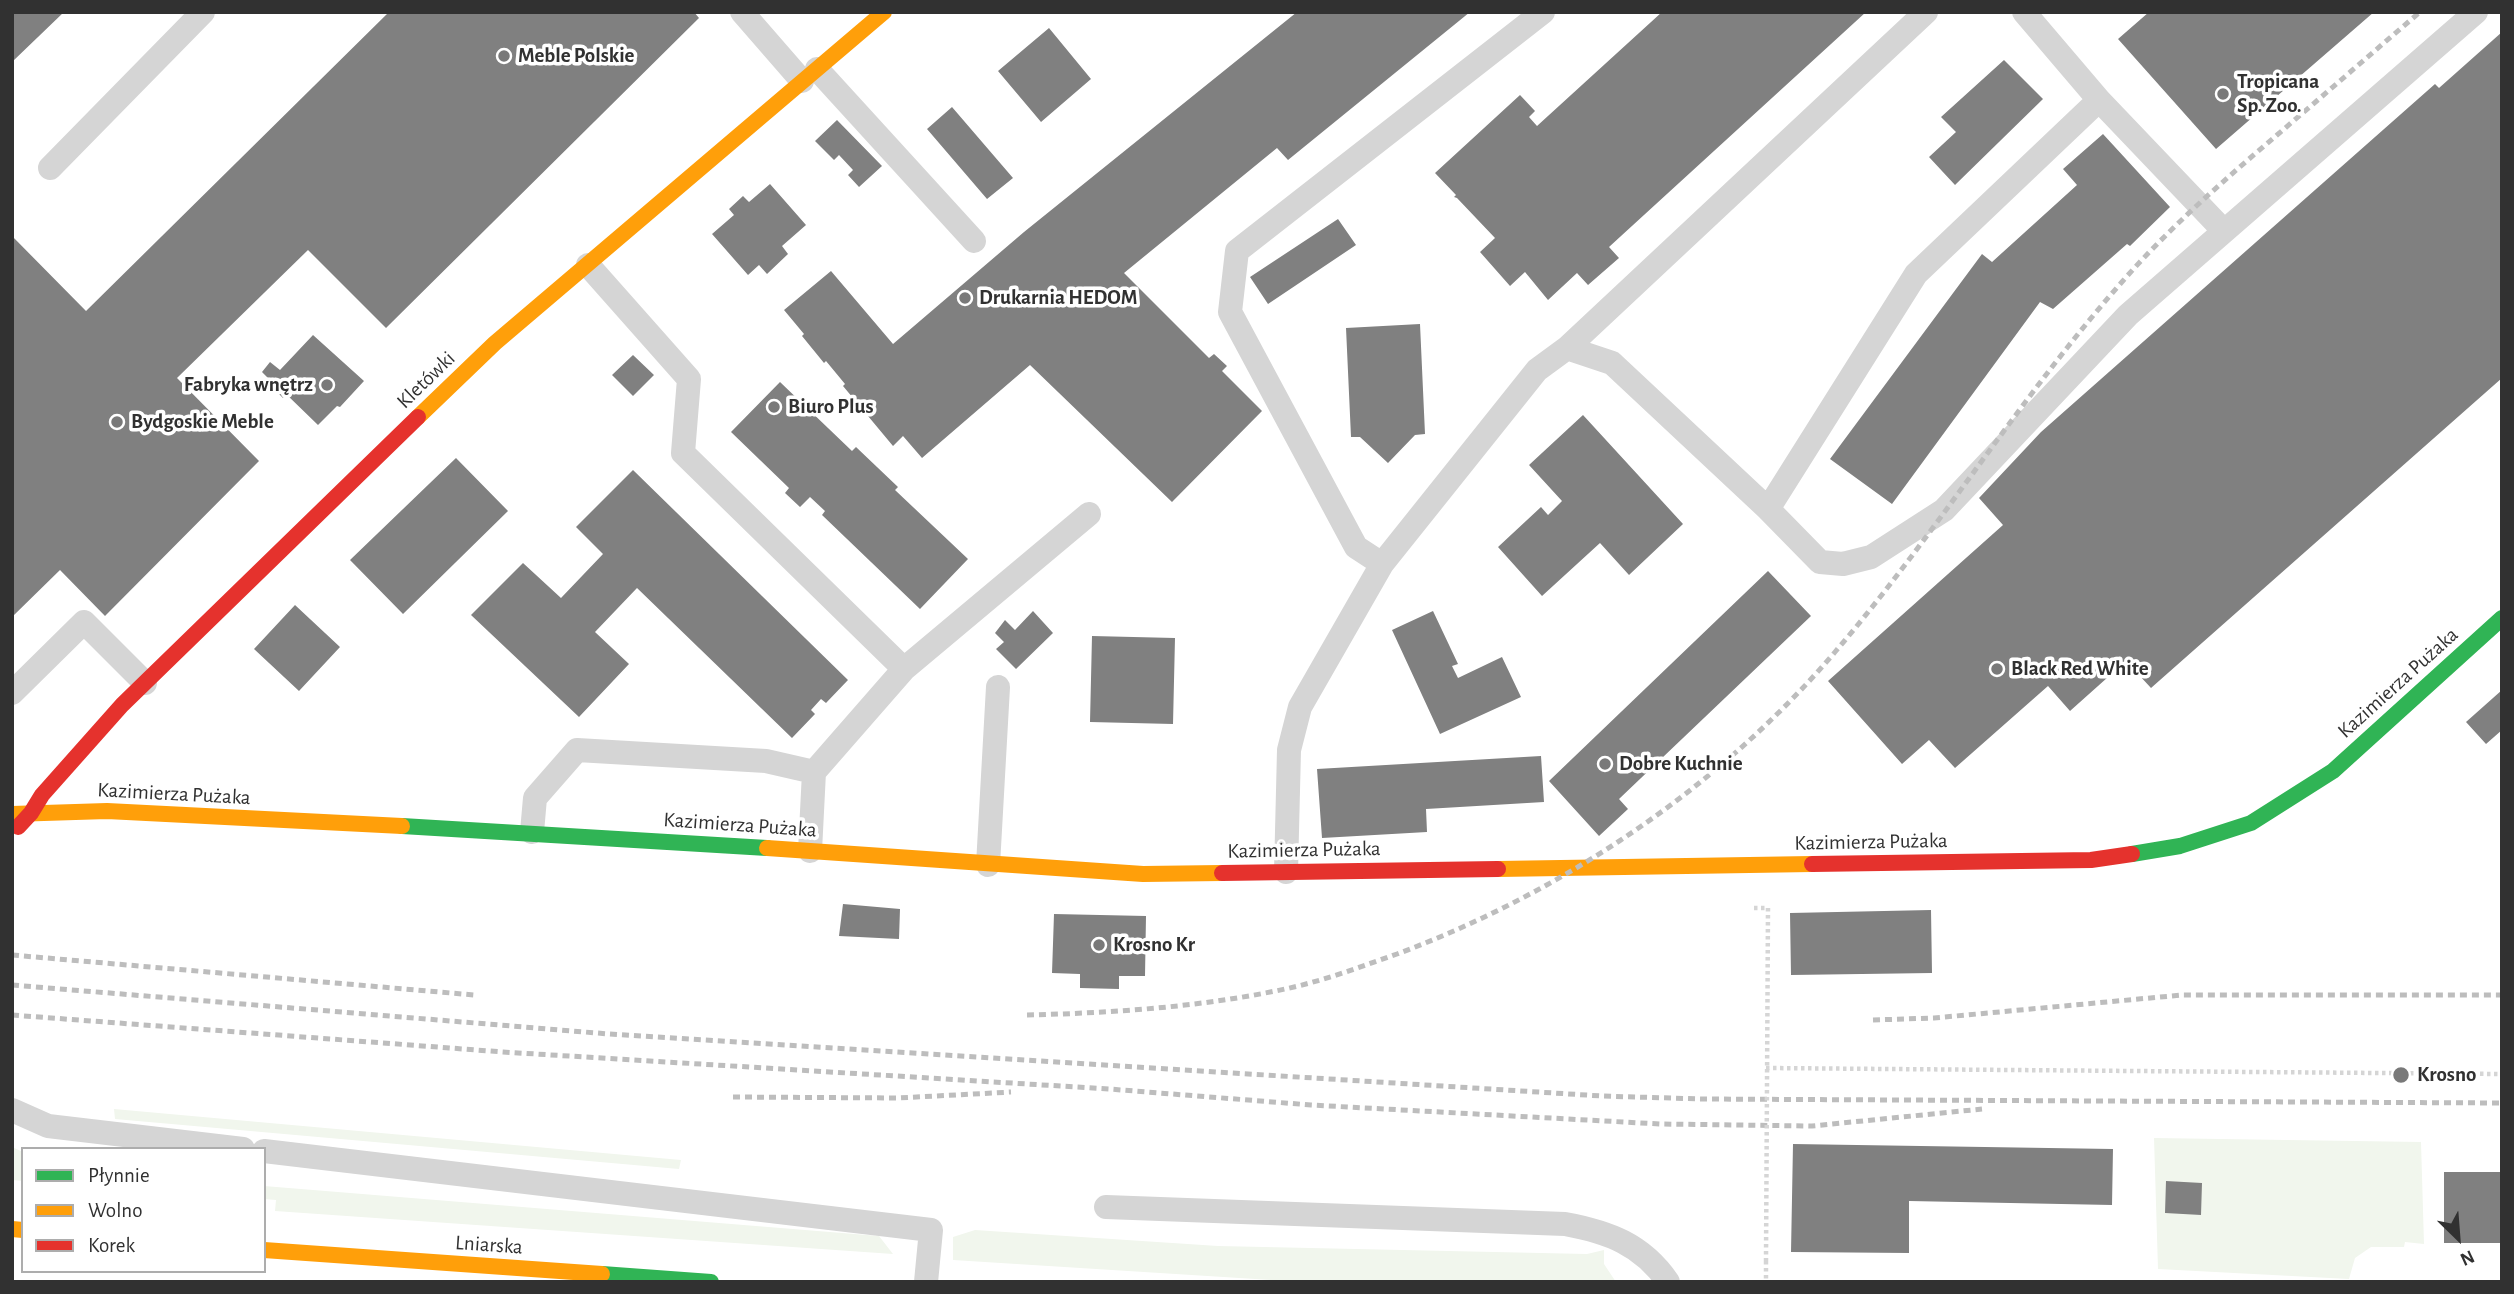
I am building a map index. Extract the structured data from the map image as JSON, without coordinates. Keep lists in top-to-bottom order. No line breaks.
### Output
{"streets":{"street":["Kletówki","Kazimierza Pużaka","Lniarska"]},"crossings":[["Kletówki","Kazimierza Pużaka"]],"places":["Meble Polskie","Tropicana Sp. Zoo.","Drukarnia HEDOM","Fabryka wnętrz","Biuro Plus","Bydgoskie Meble","Black Red White","Dobre Kuchnie","Krosno Kr","Krosno"],"legend":["Płynnie","Wolno","Korek"],"north":"bottom right"}
